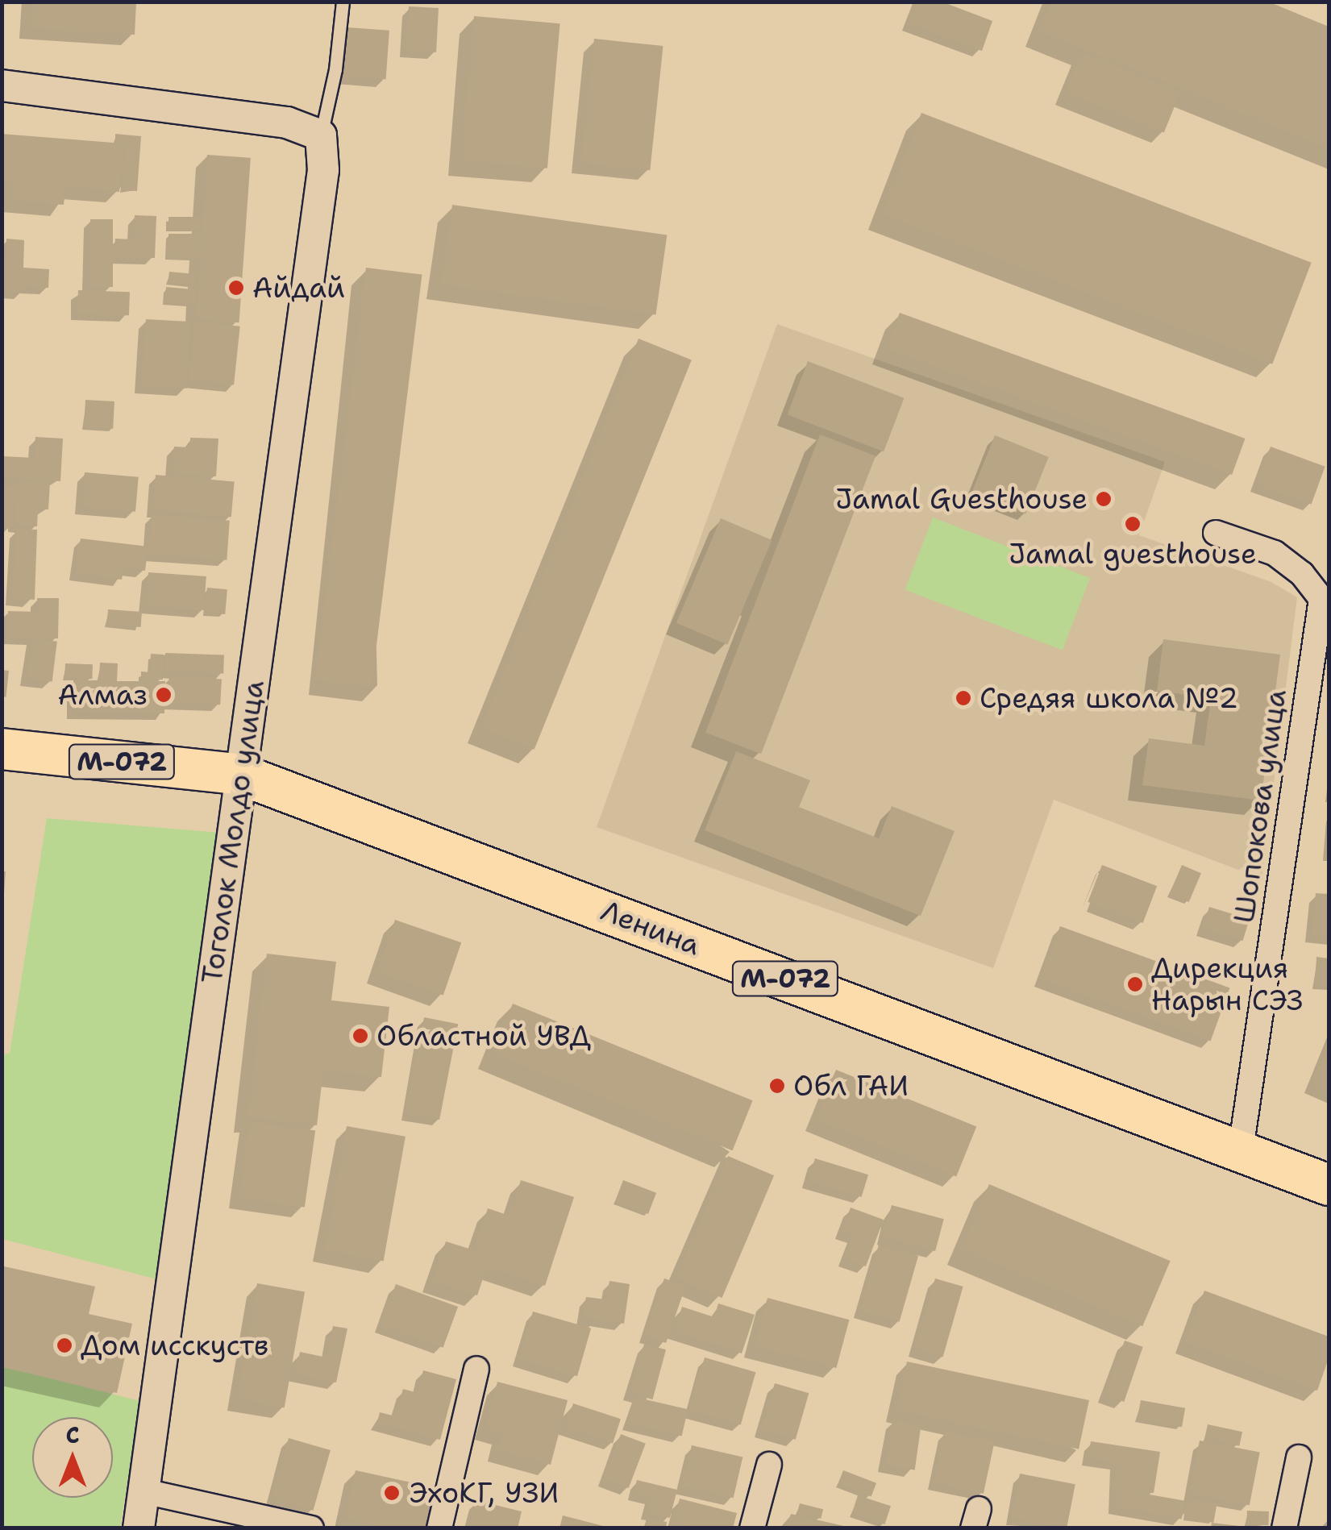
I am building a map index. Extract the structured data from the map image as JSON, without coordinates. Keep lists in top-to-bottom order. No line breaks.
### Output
{"streets":{"main road":["М-072","Ленина"],"street":["Шопокова улица","Тоголок Молдо улица"]},"crossings":[["Шопокова улица","Ленина"],["Тоголок Молдо улица","Ленина"]],"places":["Айдай","Jamal Guesthouse","Jamal guesthouse","Алмаз","Средяя школа №2","Дирекция Нарын СЭЗ","Областной УВД","Обл ГАИ","Дом исскуств","ЭхоКГ, УЗИ"],"north":"top"}
